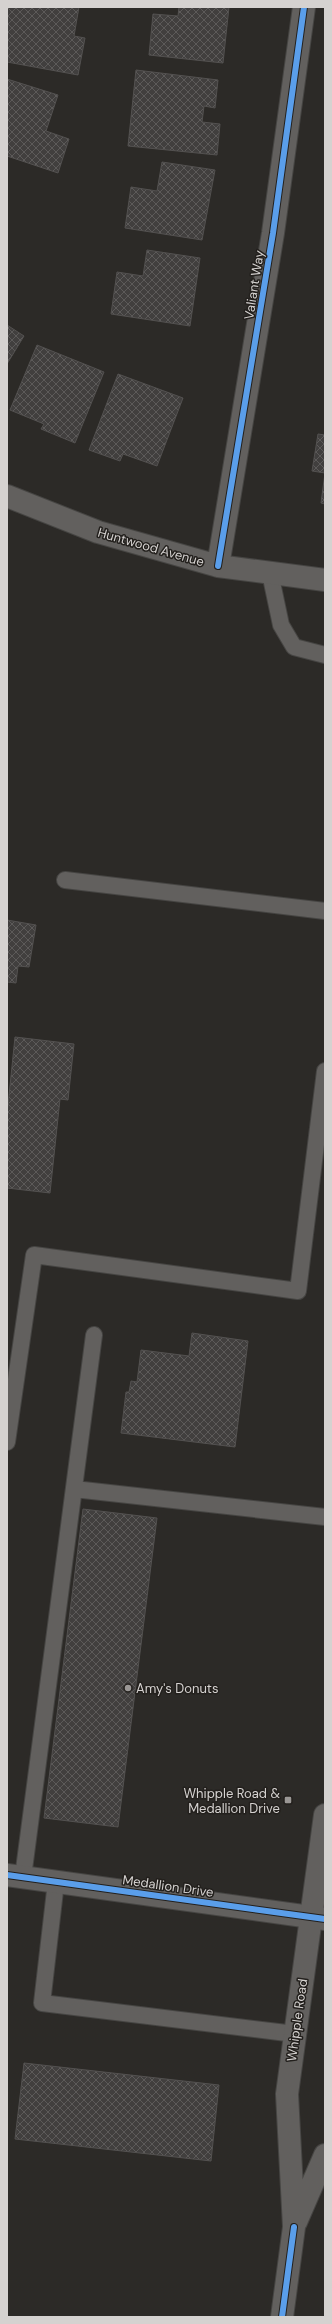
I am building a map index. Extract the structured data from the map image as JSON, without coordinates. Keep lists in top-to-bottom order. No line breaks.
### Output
{"streets":{"street":["Valiant Way","Huntwood Avenue","Medallion Drive","Whipple Road"]},"crossings":[["Valiant Way","Huntwood Avenue"],["Medallion Drive","Whipple Road"]],"places":{"other":["Amy's Donuts"],"transit":["Whipple Road & Medallion Drive"]}}
